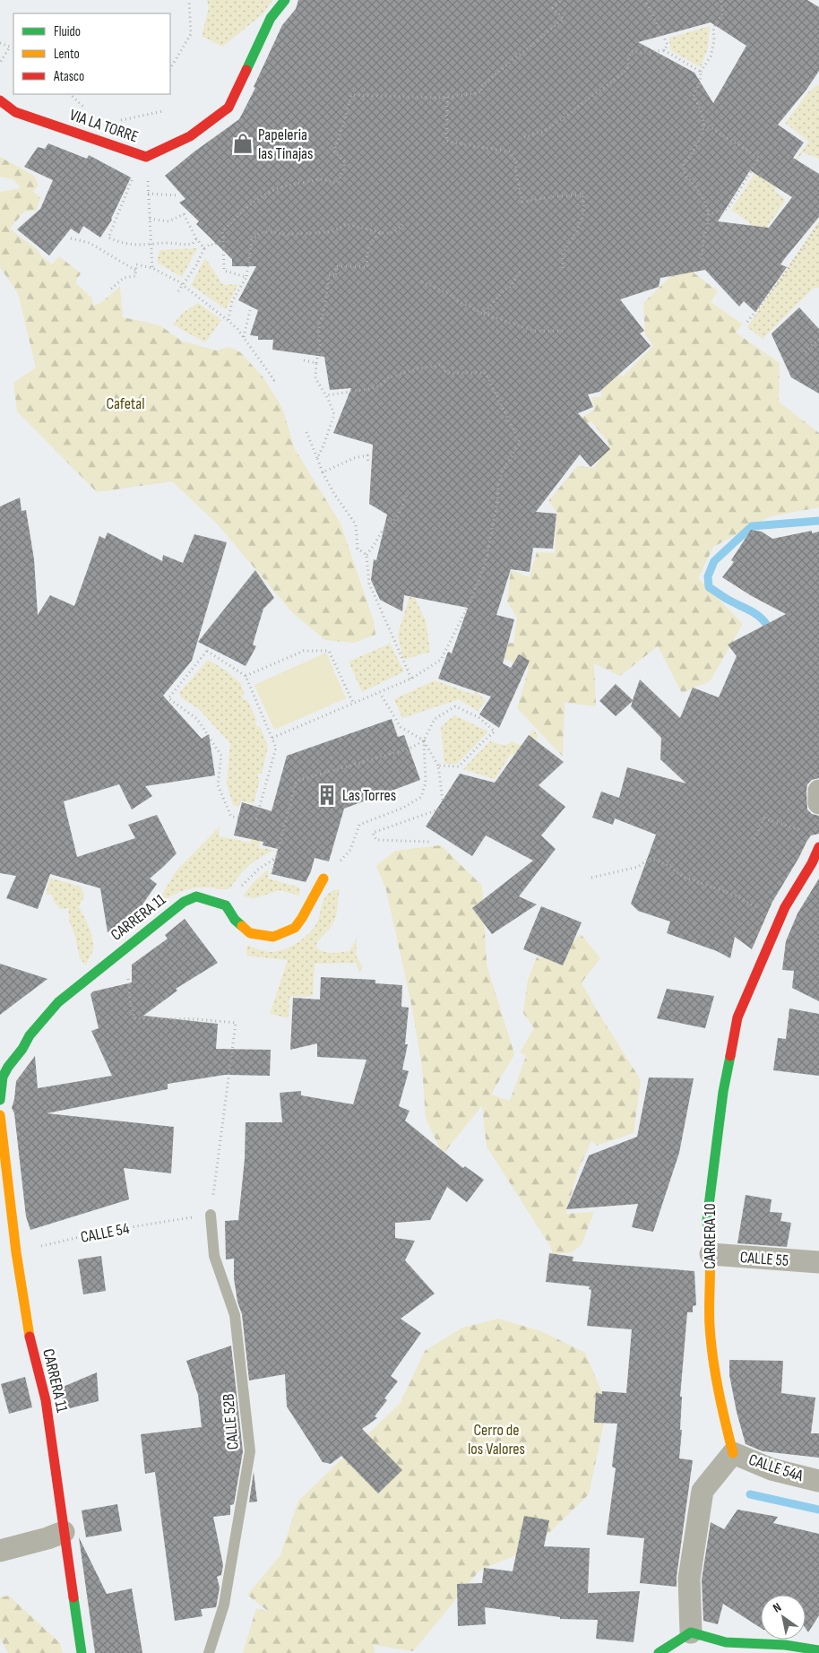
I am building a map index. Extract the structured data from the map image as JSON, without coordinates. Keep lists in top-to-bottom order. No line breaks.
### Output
{"streets":{"street":["VIA LA TORRE","CARRERA 11","CARRERA 10","CALLE 55","CALLE 54A"],"lane":["CALLE 52B"],"path":["CALLE 54"]},"crossings":[["CARRERA 11","CALLE 54"],["CALLE 54","CALLE 52B"],["CARRERA 10","CALLE 55"],["CARRERA 10","CALLE 54A"]],"parks":["Cafetal","Cerro de los Valores"],"places":{"shop":["Papeleria las Tinajas"],"building":["Las Torres"]},"legend":["Fluido","Lento","Atasco"],"north":"top left"}
